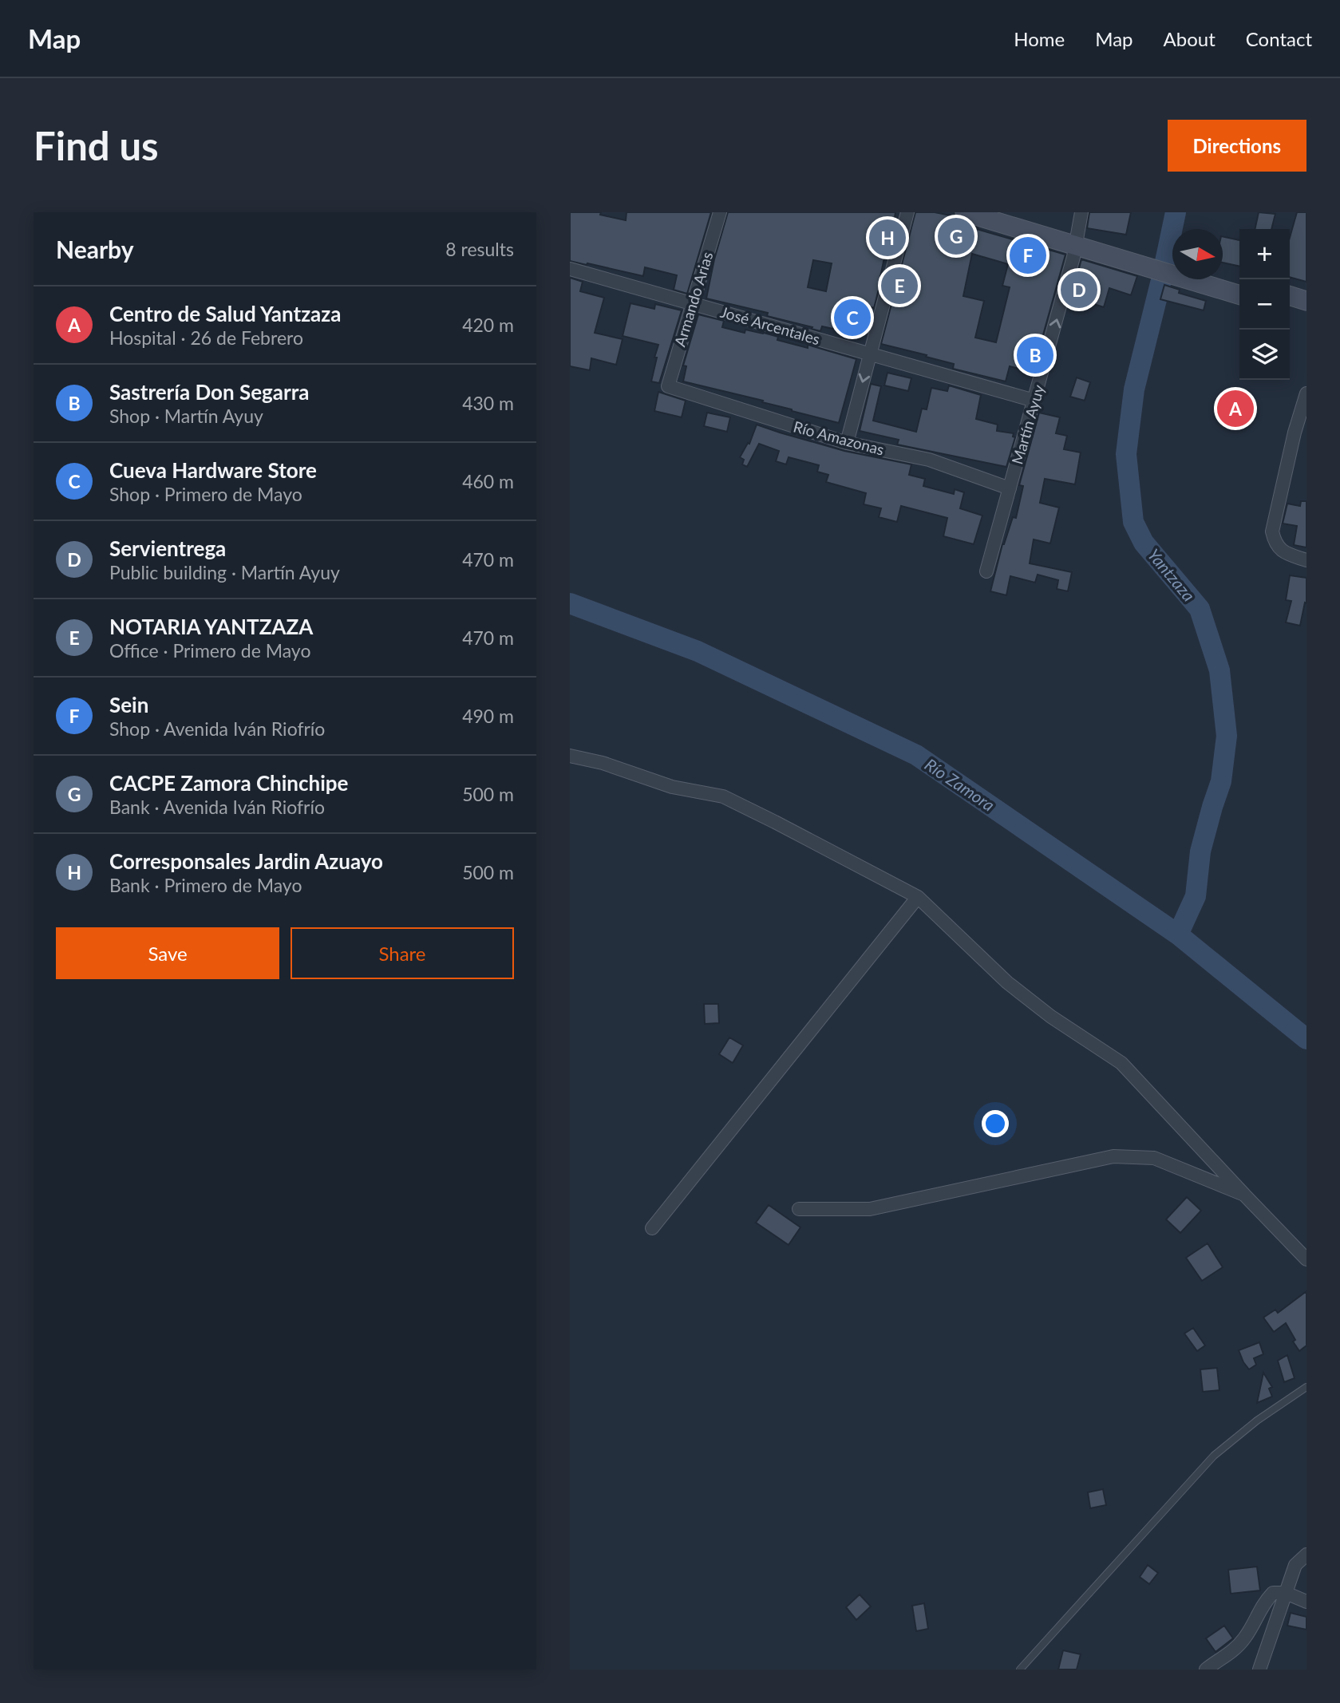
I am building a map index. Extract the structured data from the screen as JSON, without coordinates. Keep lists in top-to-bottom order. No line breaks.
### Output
{"streets":{"street":["Armando Arias","José Arcentales","Martín Ayuy","Río Amazonas"]},"crossings":[["Armando Arias","José Arcentales"],["Armando Arias","Río Amazonas"],["José Arcentales","Martín Ayuy"],["Martín Ayuy","Río Amazonas"]],"one_way":["Martín Ayuy"],"water":["Yantzaza","Río Zamora"],"north":"right","page":{"header":"Map","nav":["Home","Map","About","Contact"],"buttons":["Directions",["Save","Share"]],"title":"Find us","heading":["Nearby","8 results"],"pins":["G","H","F","E","D","C","B","A"],"map_buttons":["+","−"],"list":[{"mark":"A","name":"Centro de Salud Yantzaza","note":"Hospital · 26 de Febrero","value":"420 m"},{"mark":"B","name":"Sastrería Don Segarra","note":"Shop · Martín Ayuy","value":"430 m"},{"mark":"C","name":"Cueva Hardware Store","note":"Shop · Primero de Mayo","value":"460 m"},{"mark":"D","name":"Servientrega","note":"Public building · Martín Ayuy","value":"470 m"},{"mark":"E","name":"NOTARIA YANTZAZA","note":"Office · Primero de Mayo","value":"470 m"},{"mark":"F","name":"Sein","note":"Shop · Avenida Iván Riofrío","value":"490 m"},{"mark":"G","name":"CACPE Zamora Chinchipe","note":"Bank · Avenida Iván Riofrío","value":"500 m"},{"mark":"H","name":"Corresponsales Jardin Azuayo","note":"Bank · Primero de Mayo","value":"500 m"}]}}
